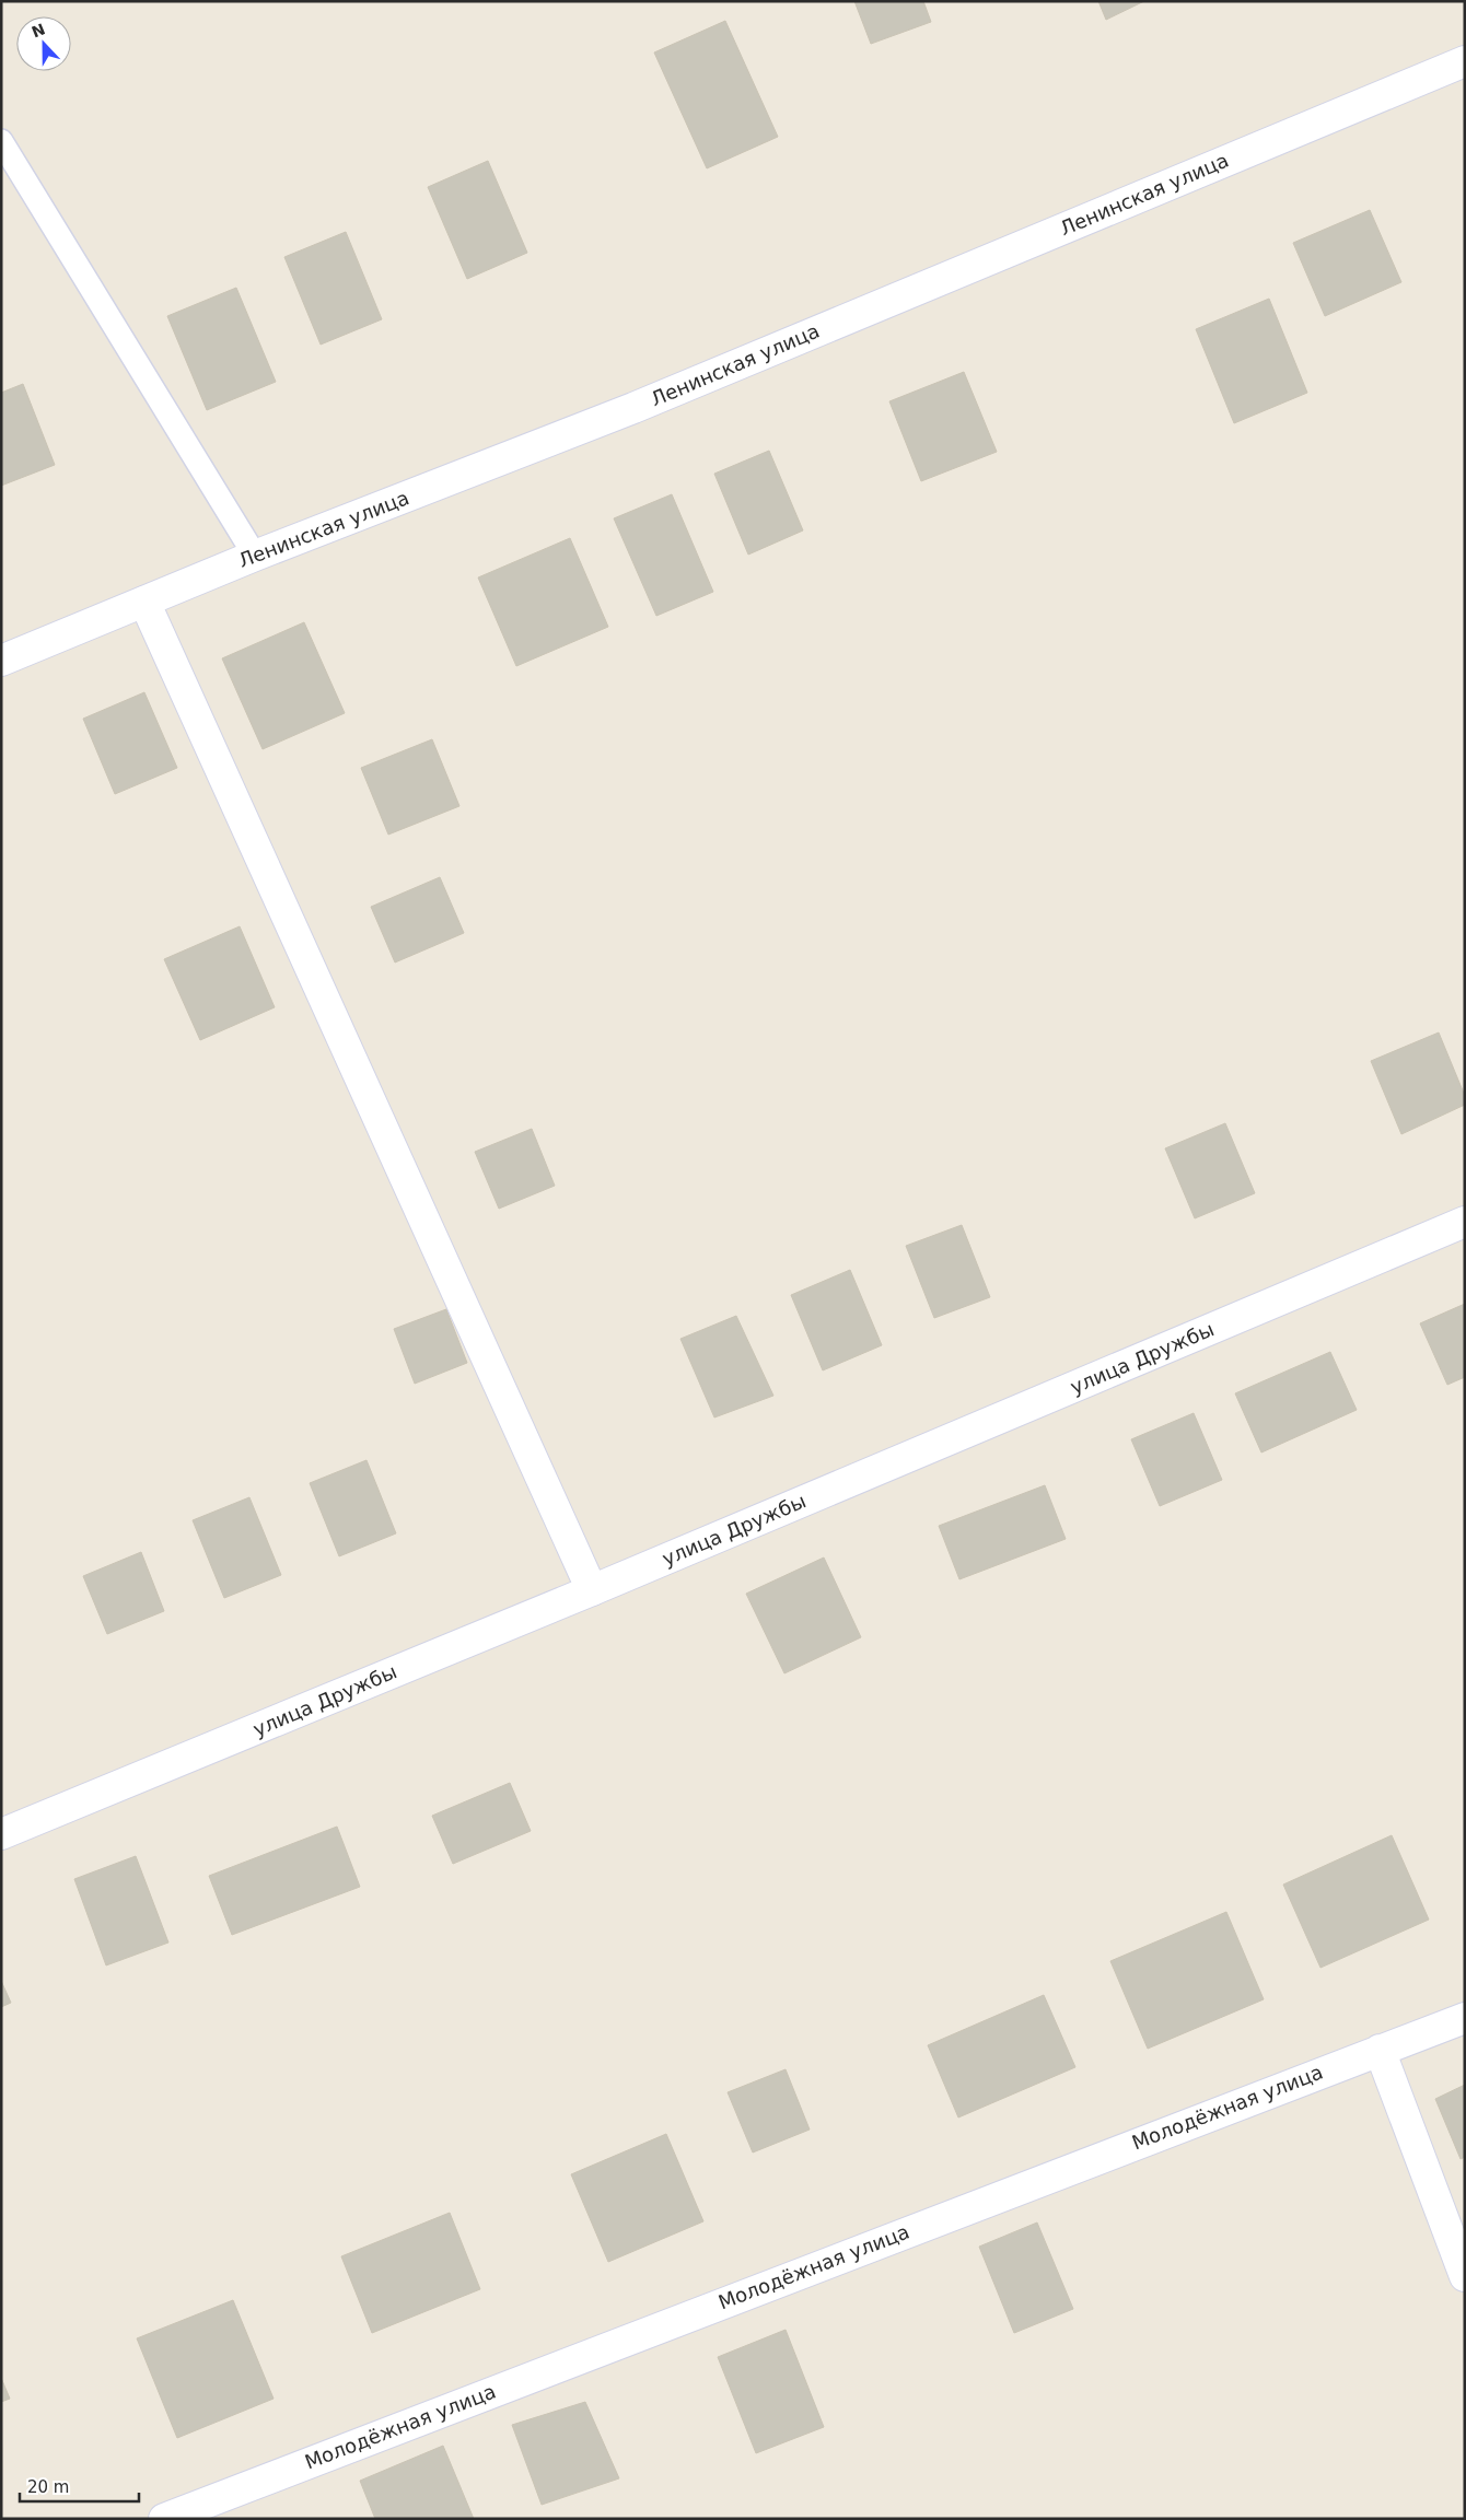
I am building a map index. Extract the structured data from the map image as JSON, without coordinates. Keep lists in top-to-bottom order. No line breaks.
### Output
{"streets":{"street":["Ленинская улица","улица Дружбы","Молодёжная улица"]},"scale_bar":"20 m","north":"top"}
